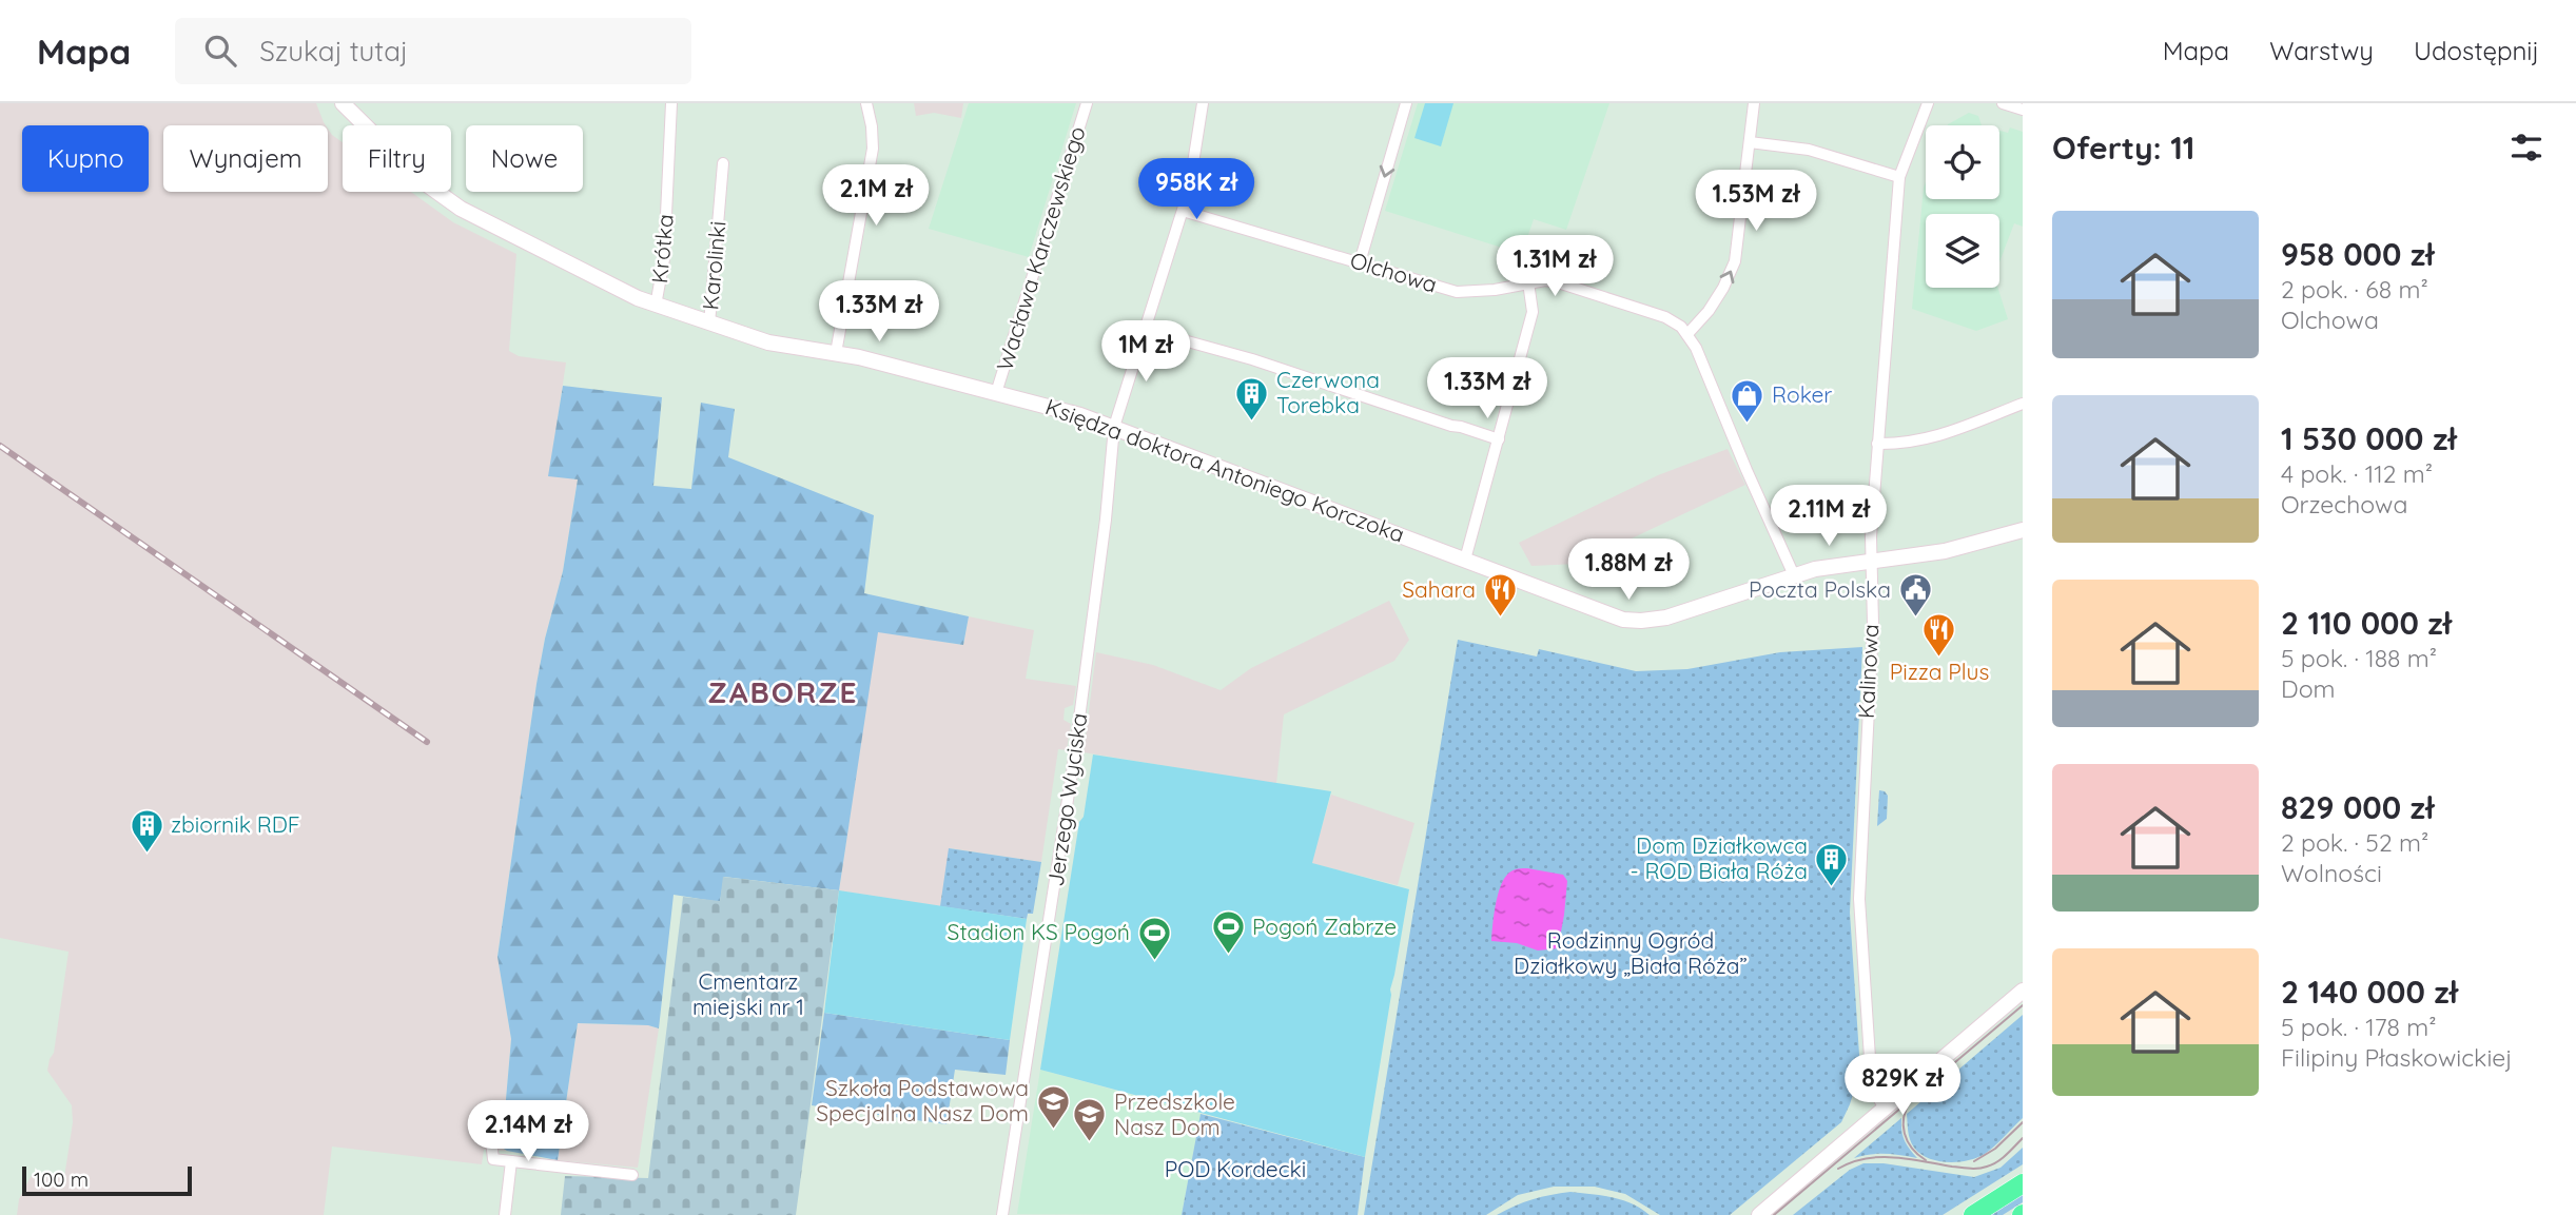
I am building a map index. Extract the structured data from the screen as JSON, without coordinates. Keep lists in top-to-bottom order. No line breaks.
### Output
{"streets":{"street":["Krótka","Wacława Karczewskiego","Karolinki","Olchowa","Księdza doktora Antoniego Korczoka","Kalinowa","Jerzego Wyciska"]},"crossings":[["Krótka","Księdza doktora Antoniego Korczoka"],["Wacława Karczewskiego","Księdza doktora Antoniego Korczoka"],["Karolinki","Księdza doktora Antoniego Korczoka"],["Olchowa","Księdza doktora Antoniego Korczoka"],["Olchowa","Jerzego Wyciska"],["Księdza doktora Antoniego Korczoka","Kalinowa"],["Księdza doktora Antoniego Korczoka","Jerzego Wyciska"]],"districts":["ZABORZE"],"parks":["Rodzinny Ogród Działkowy „Biała Róża”","Cmentarz miejski nr 1","POD Kordecki"],"places":{"building":["Czerwona Torebka","zbiornik RDF","Dom Działkowca - ROD Biała Róża"],"shop":["Roker"],"restaurant":["Sahara","Pizza Plus"],"public building":["Poczta Polska"],"sports":["Pogoń Zabrze","Stadion KS Pogoń"],"school or university":["Szkoła Podstawowa Specjalna Nasz Dom","Przedszkole Nasz Dom"]},"scale_bar":"100 m","page":{"header":"Mapa","search":"Szukaj tutaj","nav":["Mapa","Warstwy","Udostępnij"],"heading":"Oferty: 11","chip":["Kupno","Wynajem","Filtry","Nowe"],"price":["958K zł","2.1M zł","1.53M zł","1.31M zł","1.33M zł","1M zł","1.33M zł","2.11M zł","1.88M zł","829K zł","2.14M zł"],"list":[{"name":"958 000 zł","note":"2 pok. · 68 m² · Olchowa"},{"name":"1 530 000 zł","note":"4 pok. · 112 m² · Orzechowa"},{"name":"2 110 000 zł","note":"5 pok. · 188 m² · Dom"},{"name":"829 000 zł","note":"2 pok. · 52 m² · Wolności"},{"name":"2 140 000 zł","note":"5 pok. · 178 m² · Filipiny Płaskowickiej"}],"scale":"100 m"}}
